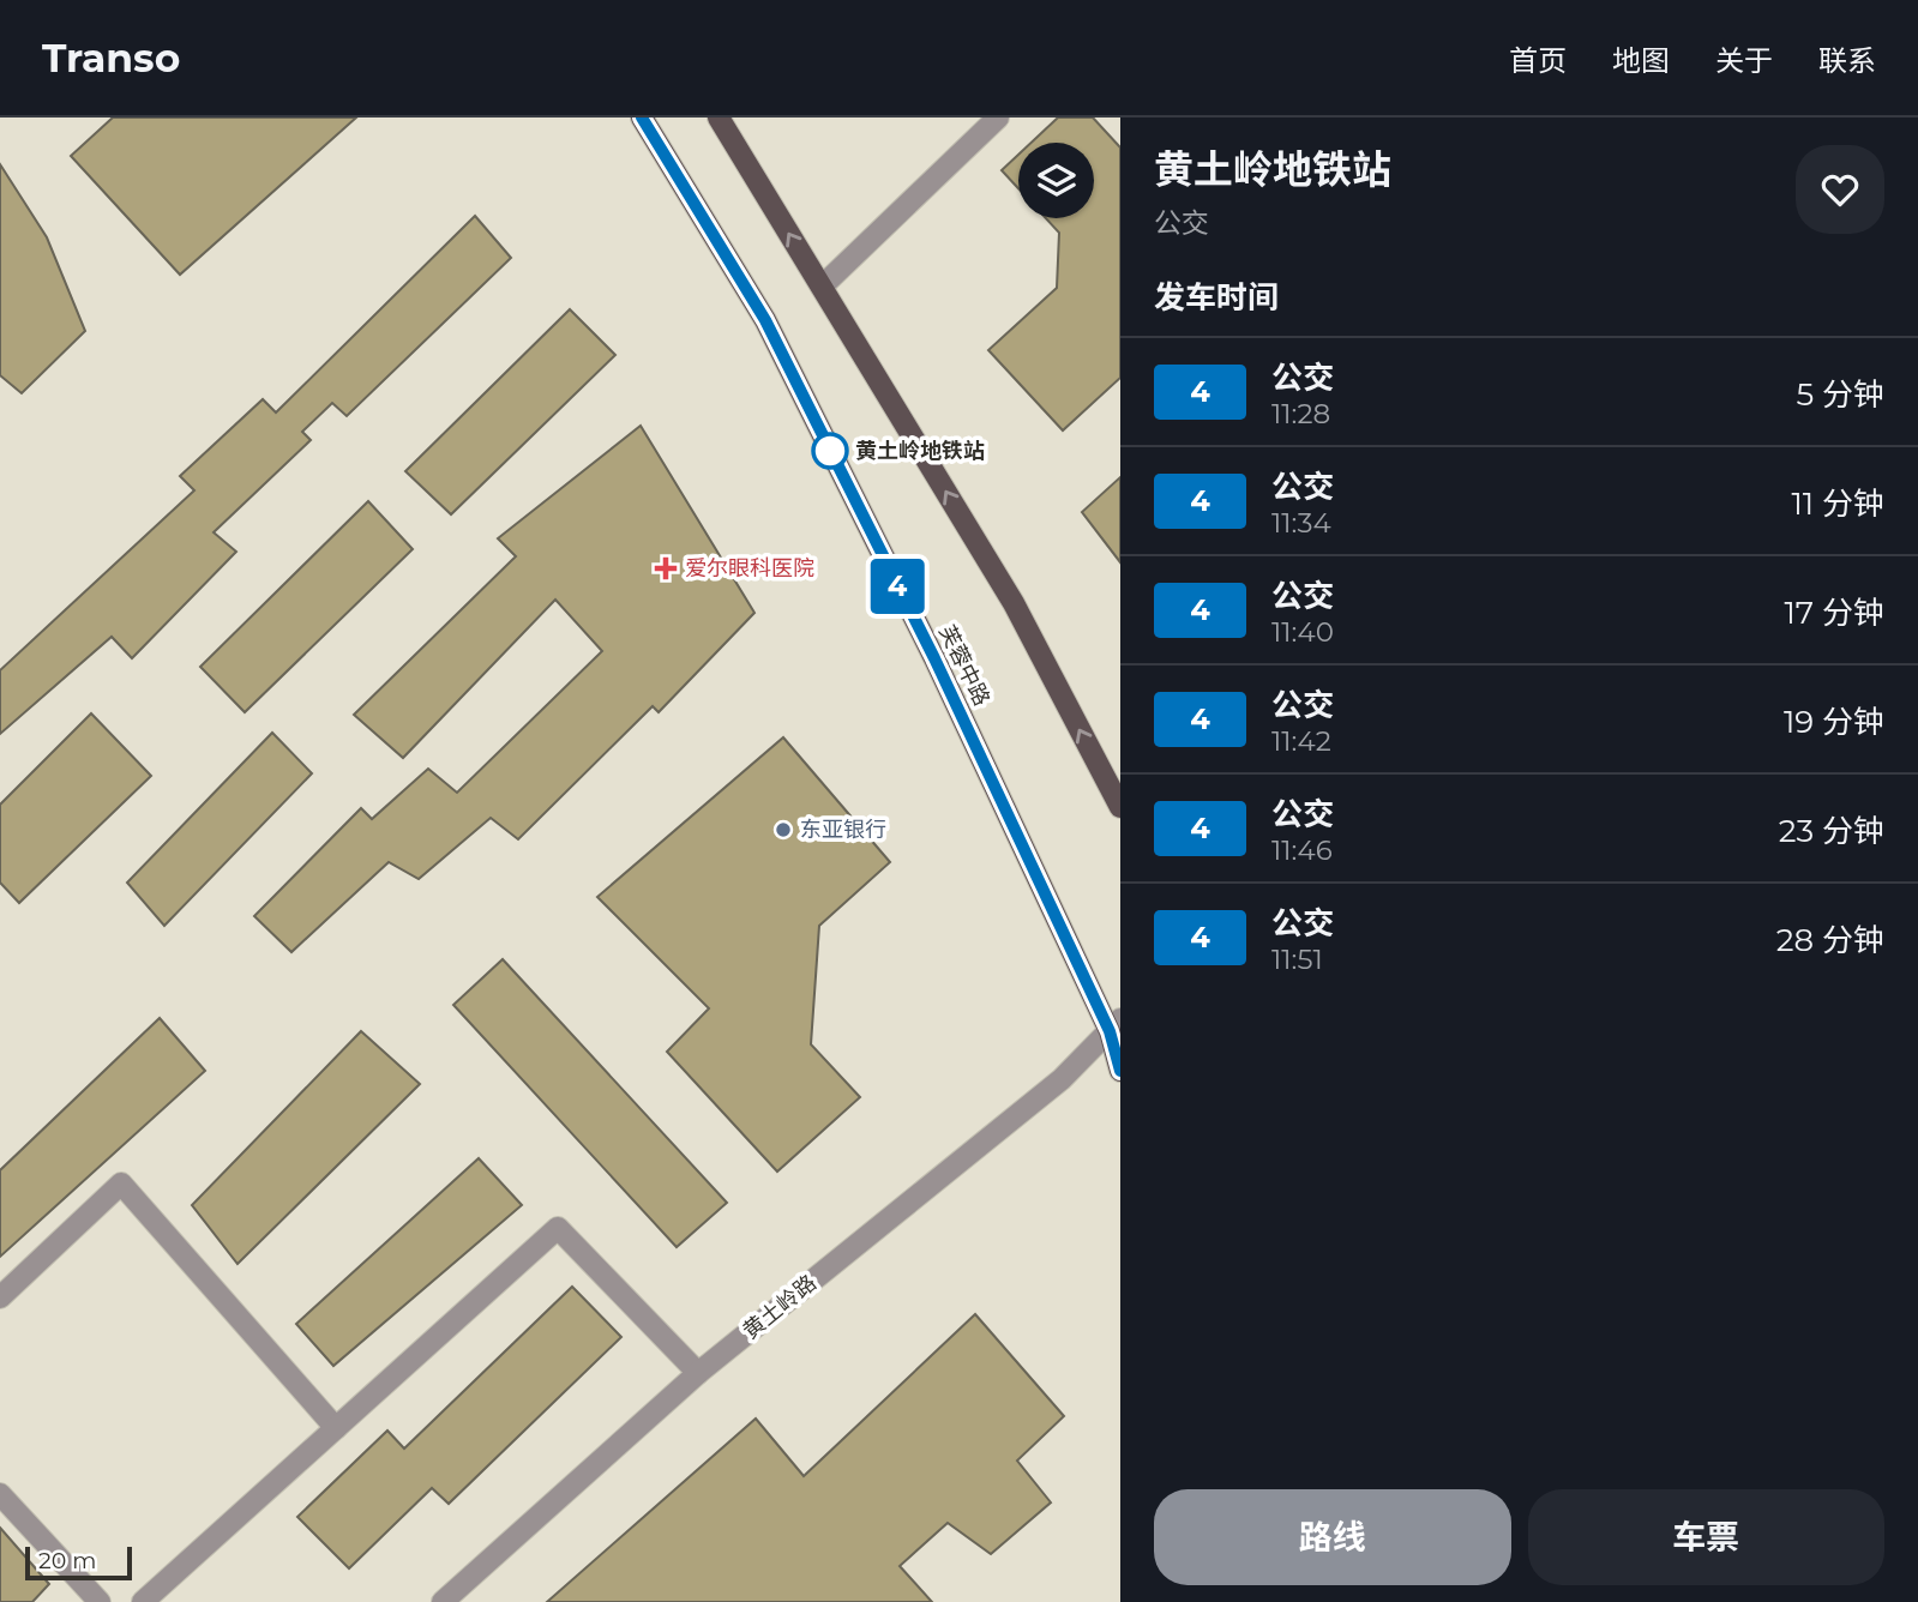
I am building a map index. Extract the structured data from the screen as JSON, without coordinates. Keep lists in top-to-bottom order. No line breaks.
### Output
{"streets":{"main road":["芙蓉中路"],"street":["黄土岭路"]},"crossings":[["芙蓉中路","黄土岭路"]],"places":{"other":["黄土岭地铁站","东亚银行"],"health":["爱尔眼科医院"]},"lines":["bus line 4"],"scale_bar":"20 m","page":{"header":"Transo","nav":["首页","地图","关于","联系"],"on_map":"4","heading":[["黄土岭地铁站","公交"],"发车时间"],"list":[{"mark":"4","name":"公交","note":"11:28","value":"5 分钟"},{"mark":"4","name":"公交","note":"11:34","value":"11 分钟"},{"mark":"4","name":"公交","note":"11:40","value":"17 分钟"},{"mark":"4","name":"公交","note":"11:42","value":"19 分钟"},{"mark":"4","name":"公交","note":"11:46","value":"23 分钟"},{"mark":"4","name":"公交","note":"11:51","value":"28 分钟"}],"buttons":["路线","车票"],"scale":"20 m"}}
